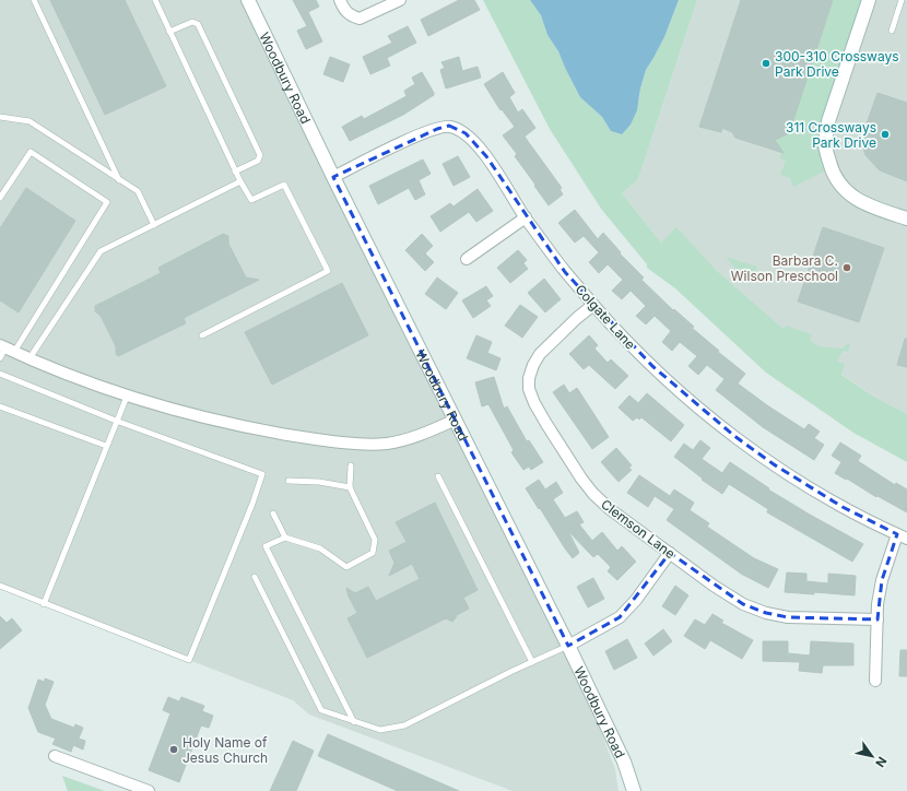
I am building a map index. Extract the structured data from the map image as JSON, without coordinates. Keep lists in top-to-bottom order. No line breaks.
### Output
{"streets":{"main road":["Woodbury Road"],"street":["Colgate Lane","Clemson Lane"]},"crossings":[["Woodbury Road","Colgate Lane"],["Colgate Lane","Clemson Lane"]],"places":["300-310 Crossways Park Drive","311 Crossways Park Drive","Barbara C. Wilson Preschool","Holy Name of Jesus Church"],"north":"bottom right"}
